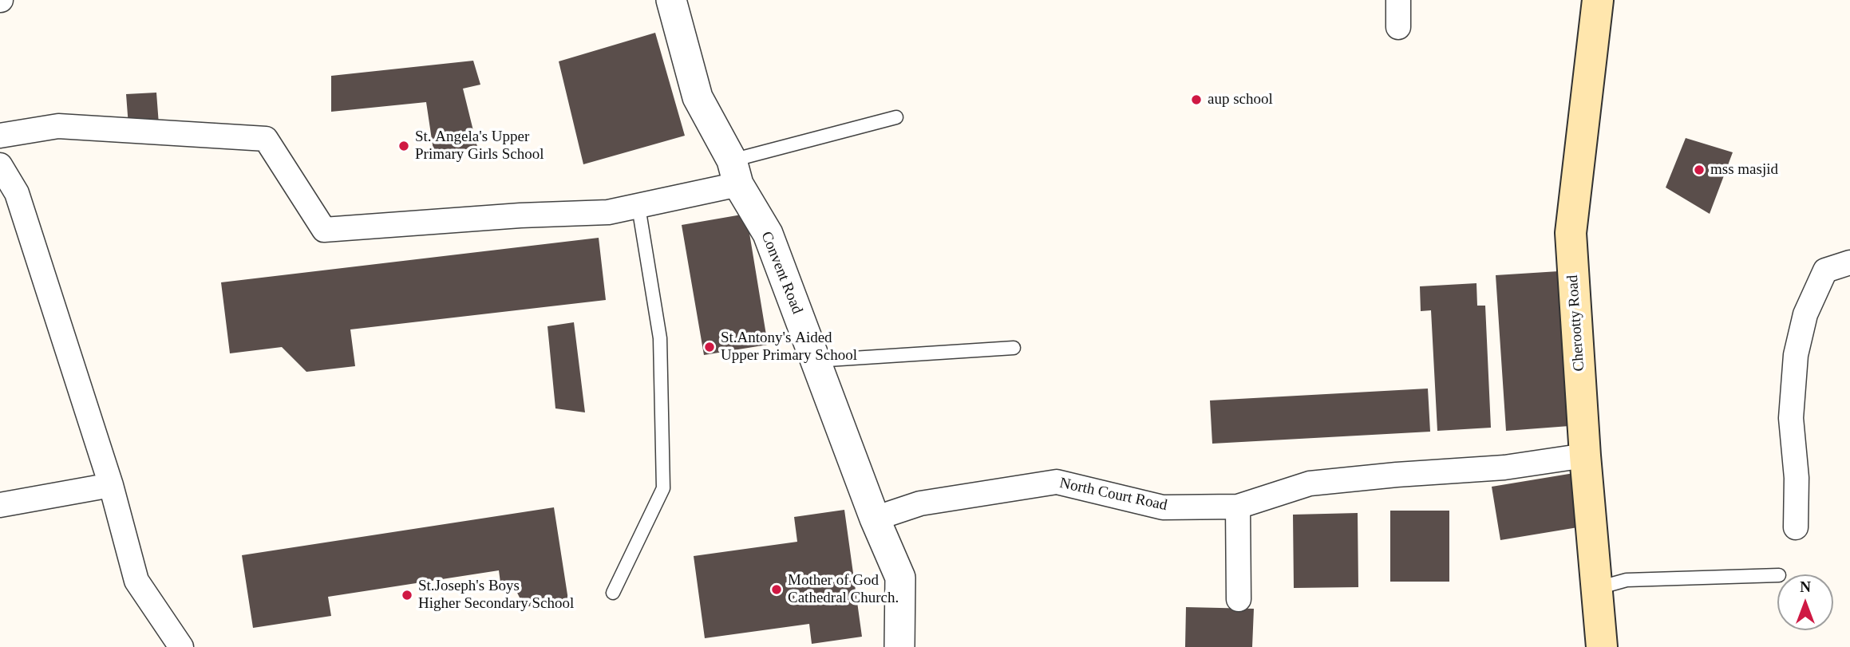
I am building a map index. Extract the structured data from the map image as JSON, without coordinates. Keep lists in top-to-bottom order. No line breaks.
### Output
{"streets":{"main road":["Cherootty Road"],"street":["Convent Road","North Court Road"]},"crossings":[["Convent Road","North Court Road"],["Cherootty Road","North Court Road"]],"places":["aup school","St. Angela's Upper Primary Girls School","mss masjid","St.Antony's Aided Upper Primary School","Mother of God Cathedral Church.","St.Joseph's Boys Higher Secondary School"],"north":"top"}
